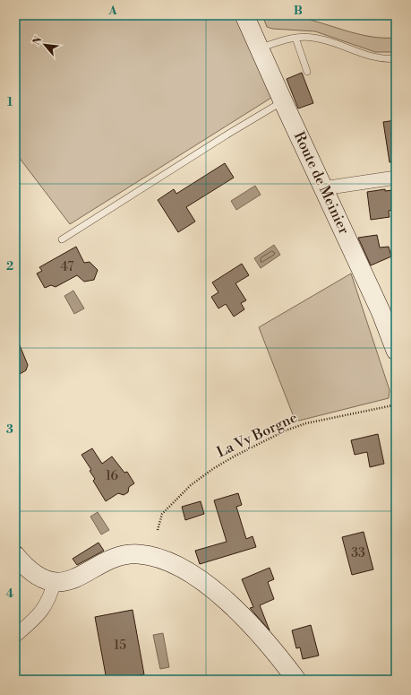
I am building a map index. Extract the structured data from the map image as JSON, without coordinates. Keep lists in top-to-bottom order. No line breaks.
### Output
{"streets":{"street":["Route de Meinier"],"path":["La Vy Borgne"]},"house_numbers":["47","16","33","15"],"north":"top left","grid":{"columns":["A","B"],"rows":["1","2","3","4"]}}
